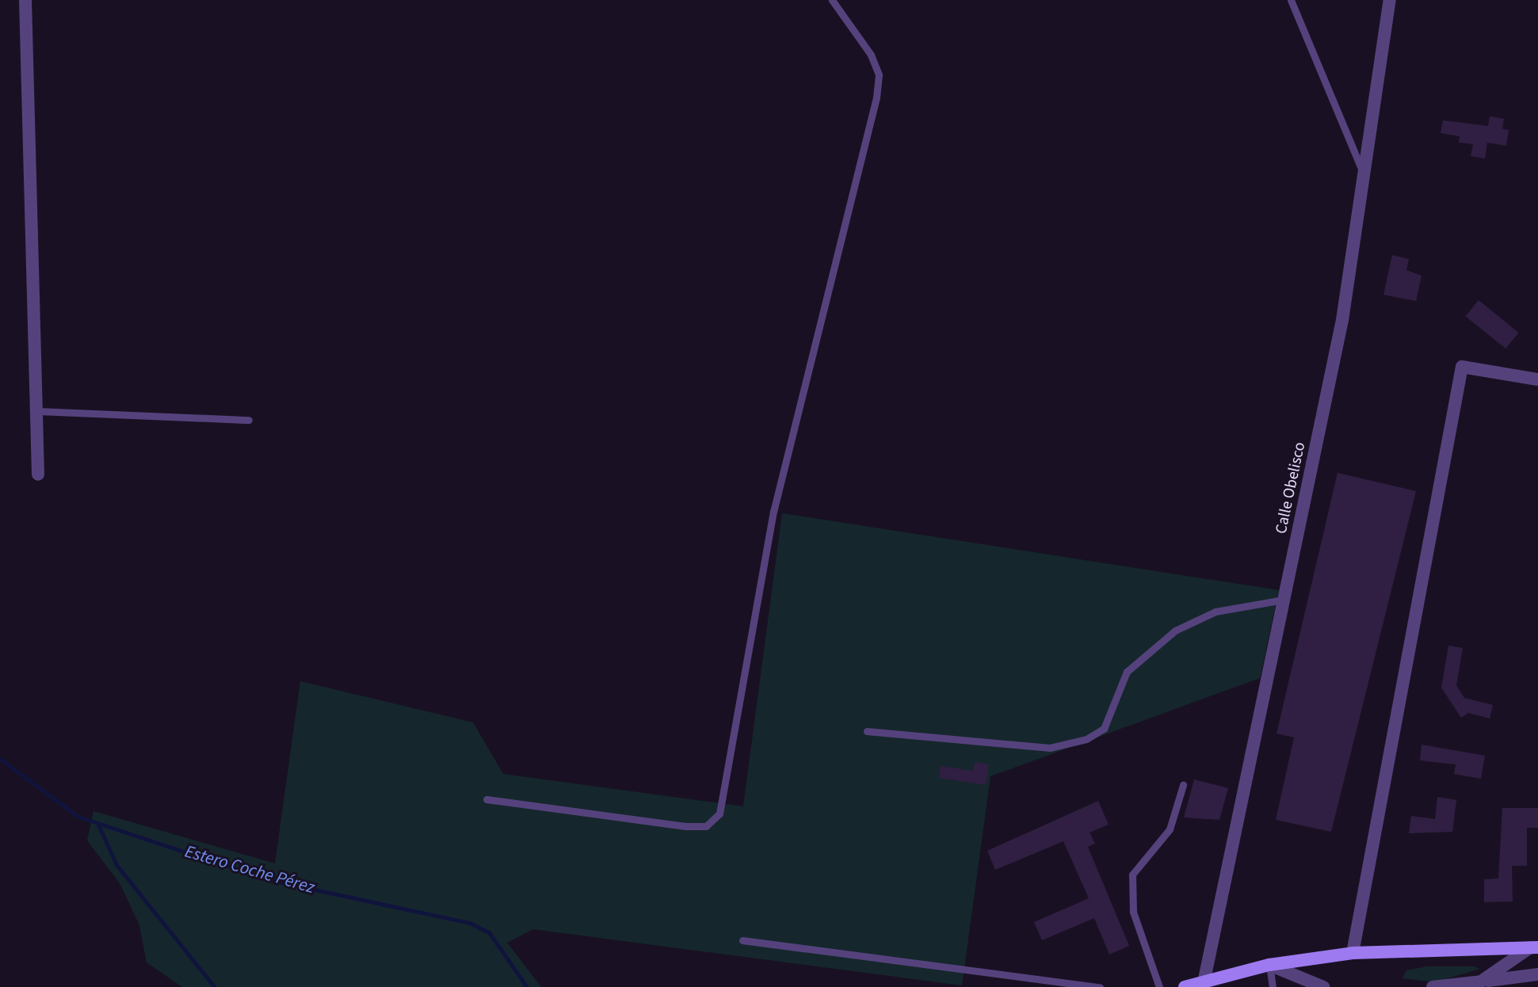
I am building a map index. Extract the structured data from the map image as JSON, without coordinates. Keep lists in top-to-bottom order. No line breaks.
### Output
{"streets":{"street":["Calle Obelisco"]},"water":["Estero Coche Pérez"]}
